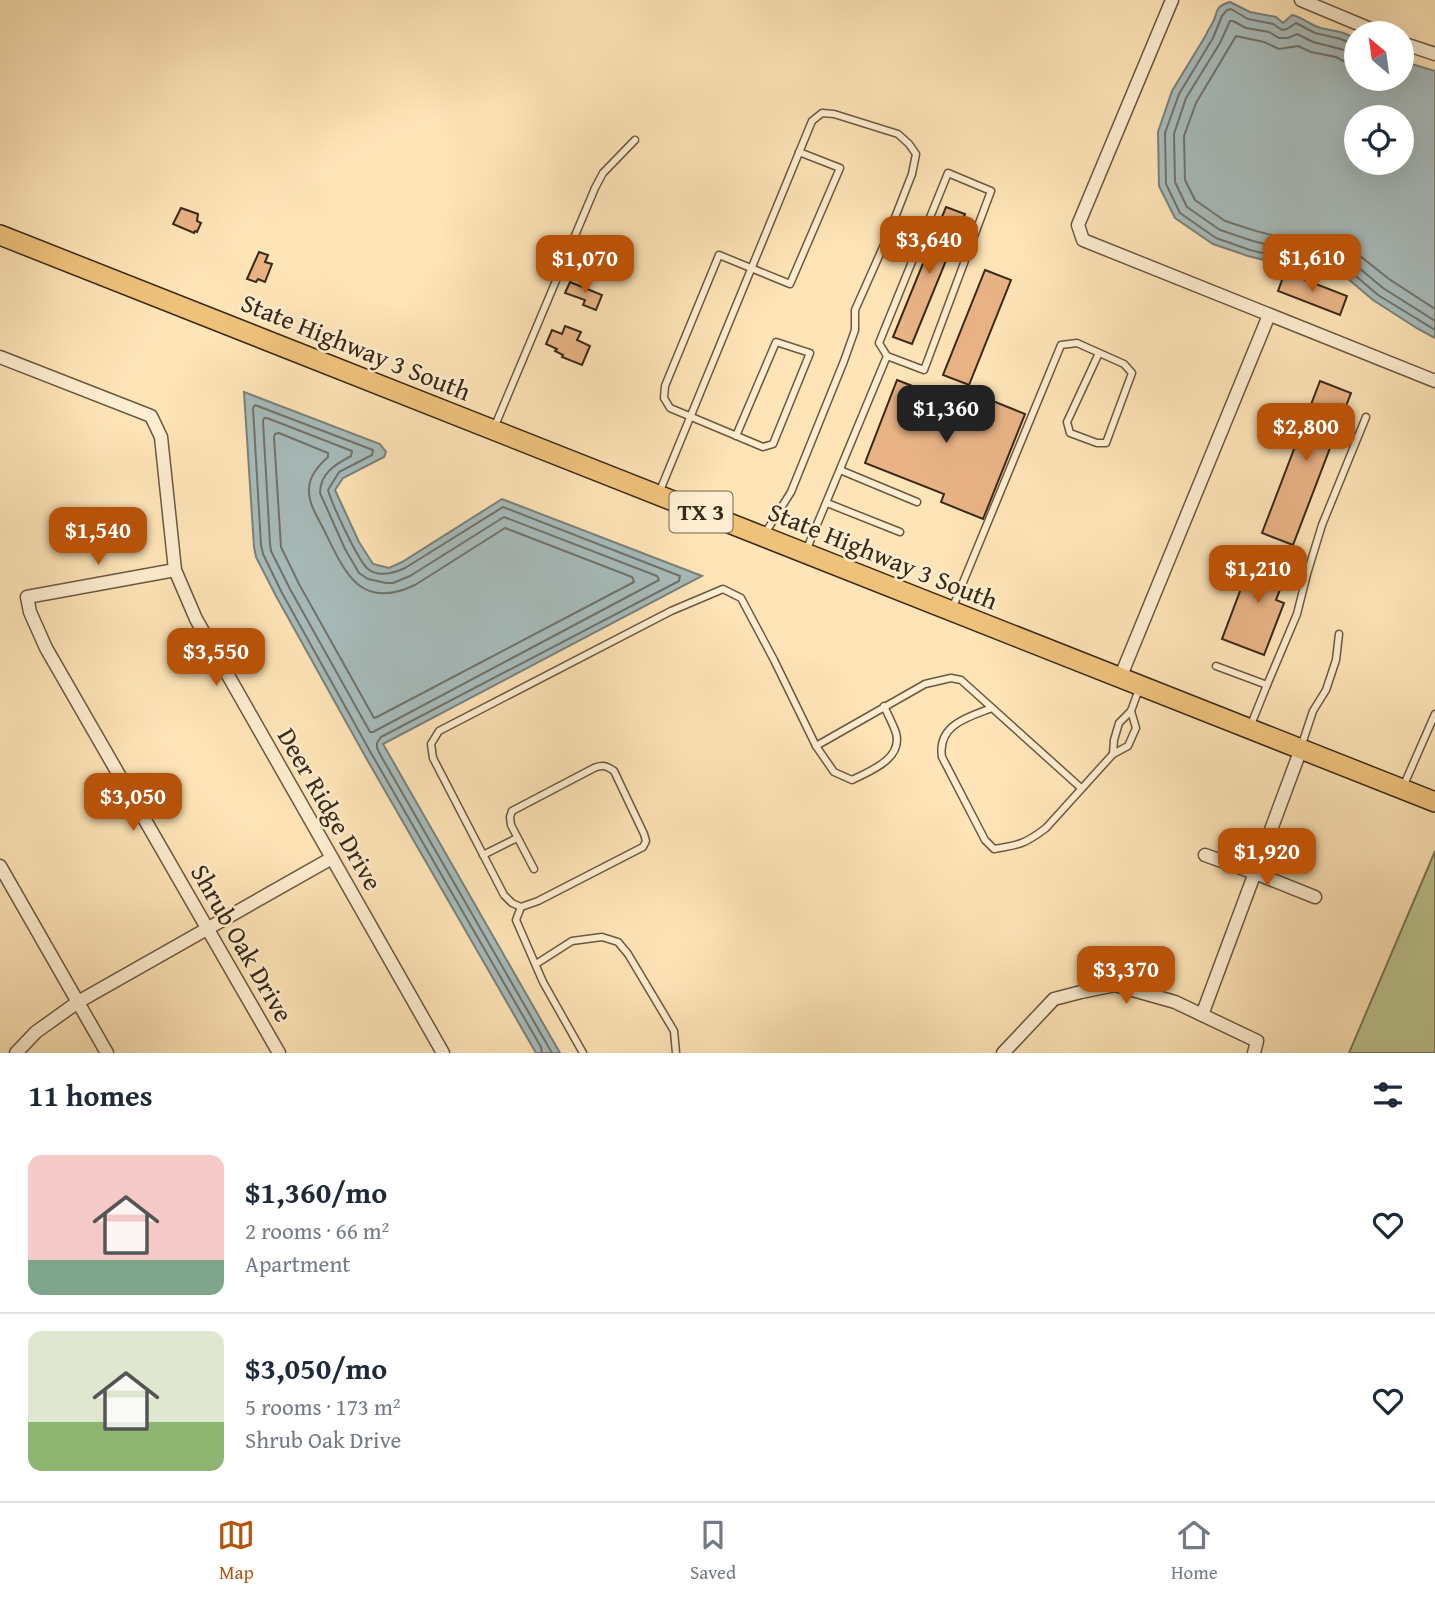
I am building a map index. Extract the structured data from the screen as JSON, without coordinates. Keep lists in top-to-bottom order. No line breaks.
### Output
{"streets":{"main road":["State Highway 3 South","TX 3"],"street":["Deer Ridge Drive","Shrub Oak Drive"]},"crossings":[["Deer Ridge Drive","Shrub Oak Drive"]],"north":"top left","page":{"price":["$3,640","$1,610","$1,070","$1,360","$2,800","$1,540","$1,210","$3,550","$3,050","$1,920","$3,370"],"heading":"11 homes","list":[{"name":"$1,360/mo","note":"2 rooms · 66 m² · Apartment"},{"name":"$3,050/mo","note":"5 rooms · 173 m² · Shrub Oak Drive"}],"tabs":["Map","Saved","Home"]}}
